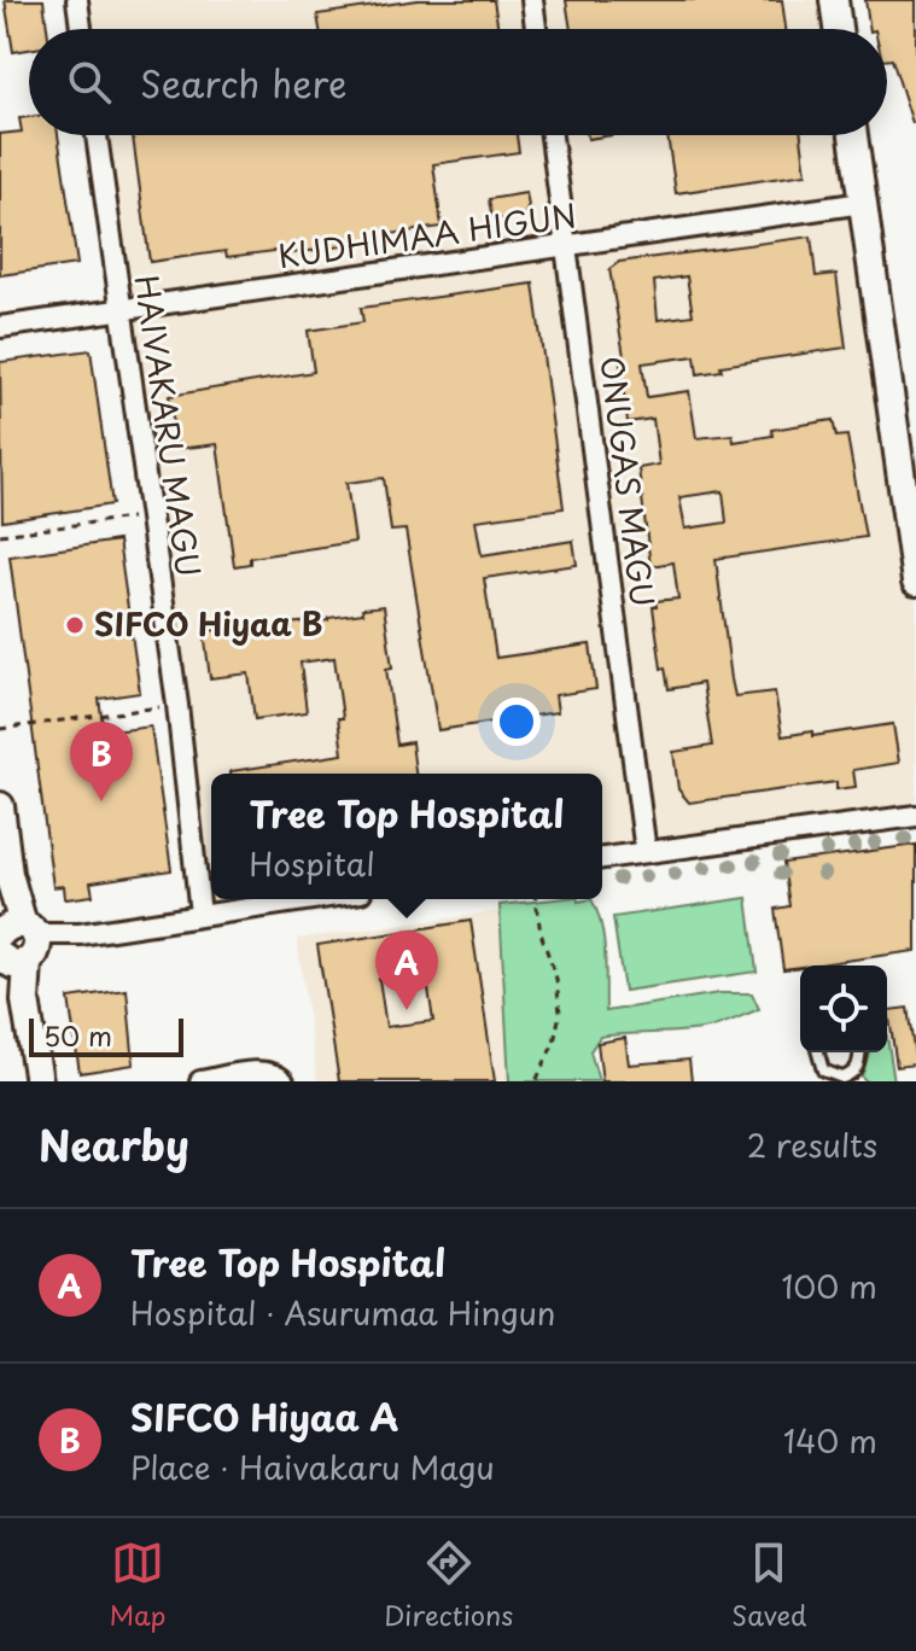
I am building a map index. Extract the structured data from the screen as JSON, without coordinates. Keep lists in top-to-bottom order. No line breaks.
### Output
{"streets":{"street":["KUDHIMAA HIGUN","HAIVAKARU MAGU","ONUGAS MAGU"]},"crossings":[["KUDHIMAA HIGUN","HAIVAKARU MAGU"],["KUDHIMAA HIGUN","ONUGAS MAGU"]],"places":["SIFCO Hiyaa B"],"scale_bar":"50 m","page":{"search":"Search here","pins":["B","A"],"popup":["Tree Top Hospital","Hospital"],"scale":"50 m","heading":["Nearby","2 results"],"list":[{"mark":"A","name":"Tree Top Hospital","note":"Hospital · Asurumaa Hingun","value":"100 m"},{"mark":"B","name":"SIFCO Hiyaa A","note":"Place · Haivakaru Magu","value":"140 m"}],"nav":["Map","Directions","Saved"]}}
